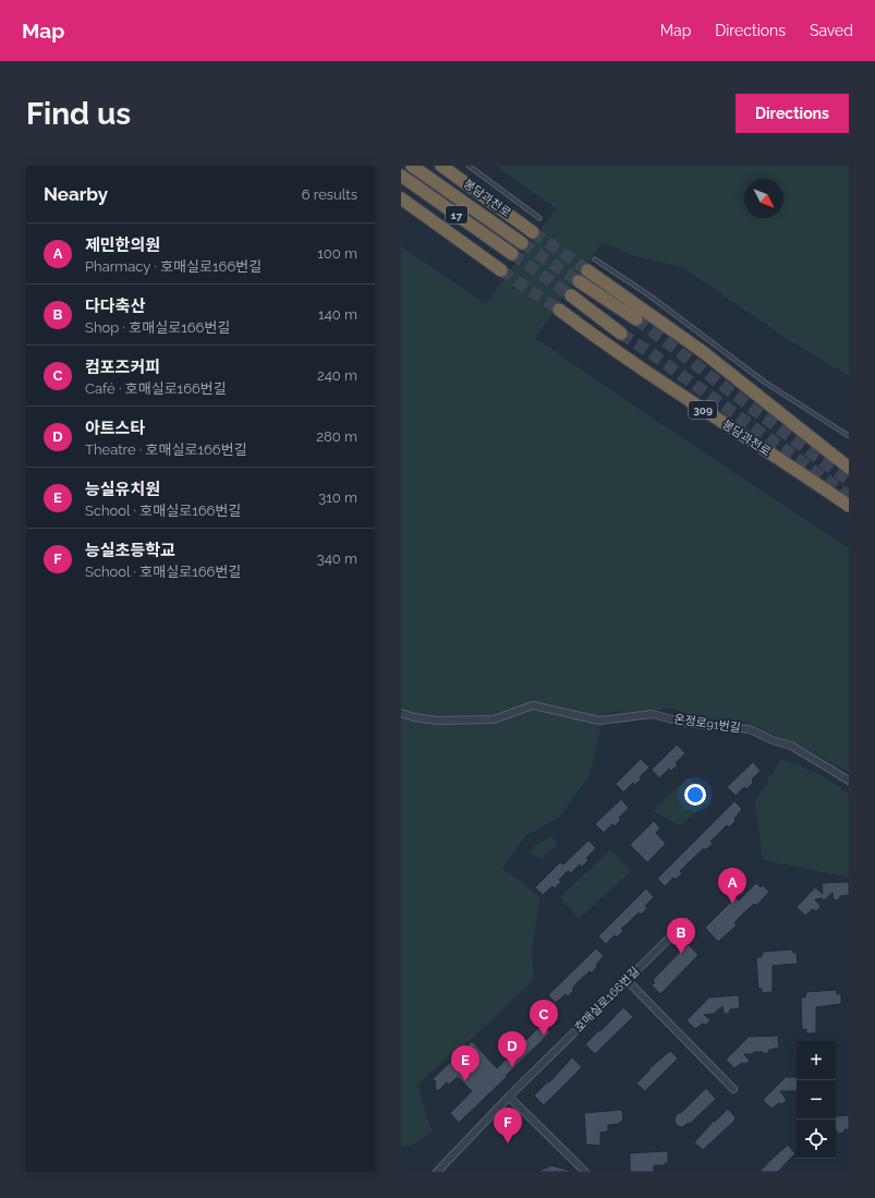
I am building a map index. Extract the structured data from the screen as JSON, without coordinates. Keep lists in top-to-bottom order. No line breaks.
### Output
{"streets":{"highway":["봉담과천로","17","309"],"street":["온정로91번길","호매실로166번길"]},"north":"bottom right","page":{"header":"Map","nav":["Map","Directions","Saved"],"buttons":"Directions","title":"Find us","heading":["Nearby","6 results"],"list":[{"mark":"A","name":"제민한의원","note":"Pharmacy · 호매실로166번길","value":"100 m"},{"mark":"B","name":"다다축산","note":"Shop · 호매실로166번길","value":"140 m"},{"mark":"C","name":"컴포즈커피","note":"Café · 호매실로166번길","value":"240 m"},{"mark":"D","name":"아트스타","note":"Theatre · 호매실로166번길","value":"280 m"},{"mark":"E","name":"능실유치원","note":"School · 호매실로166번길","value":"310 m"},{"mark":"F","name":"능실초등학교","note":"School · 호매실로166번길","value":"340 m"}],"pins":["A","B","C","D","E","F"],"map_buttons":["+","−"]}}
